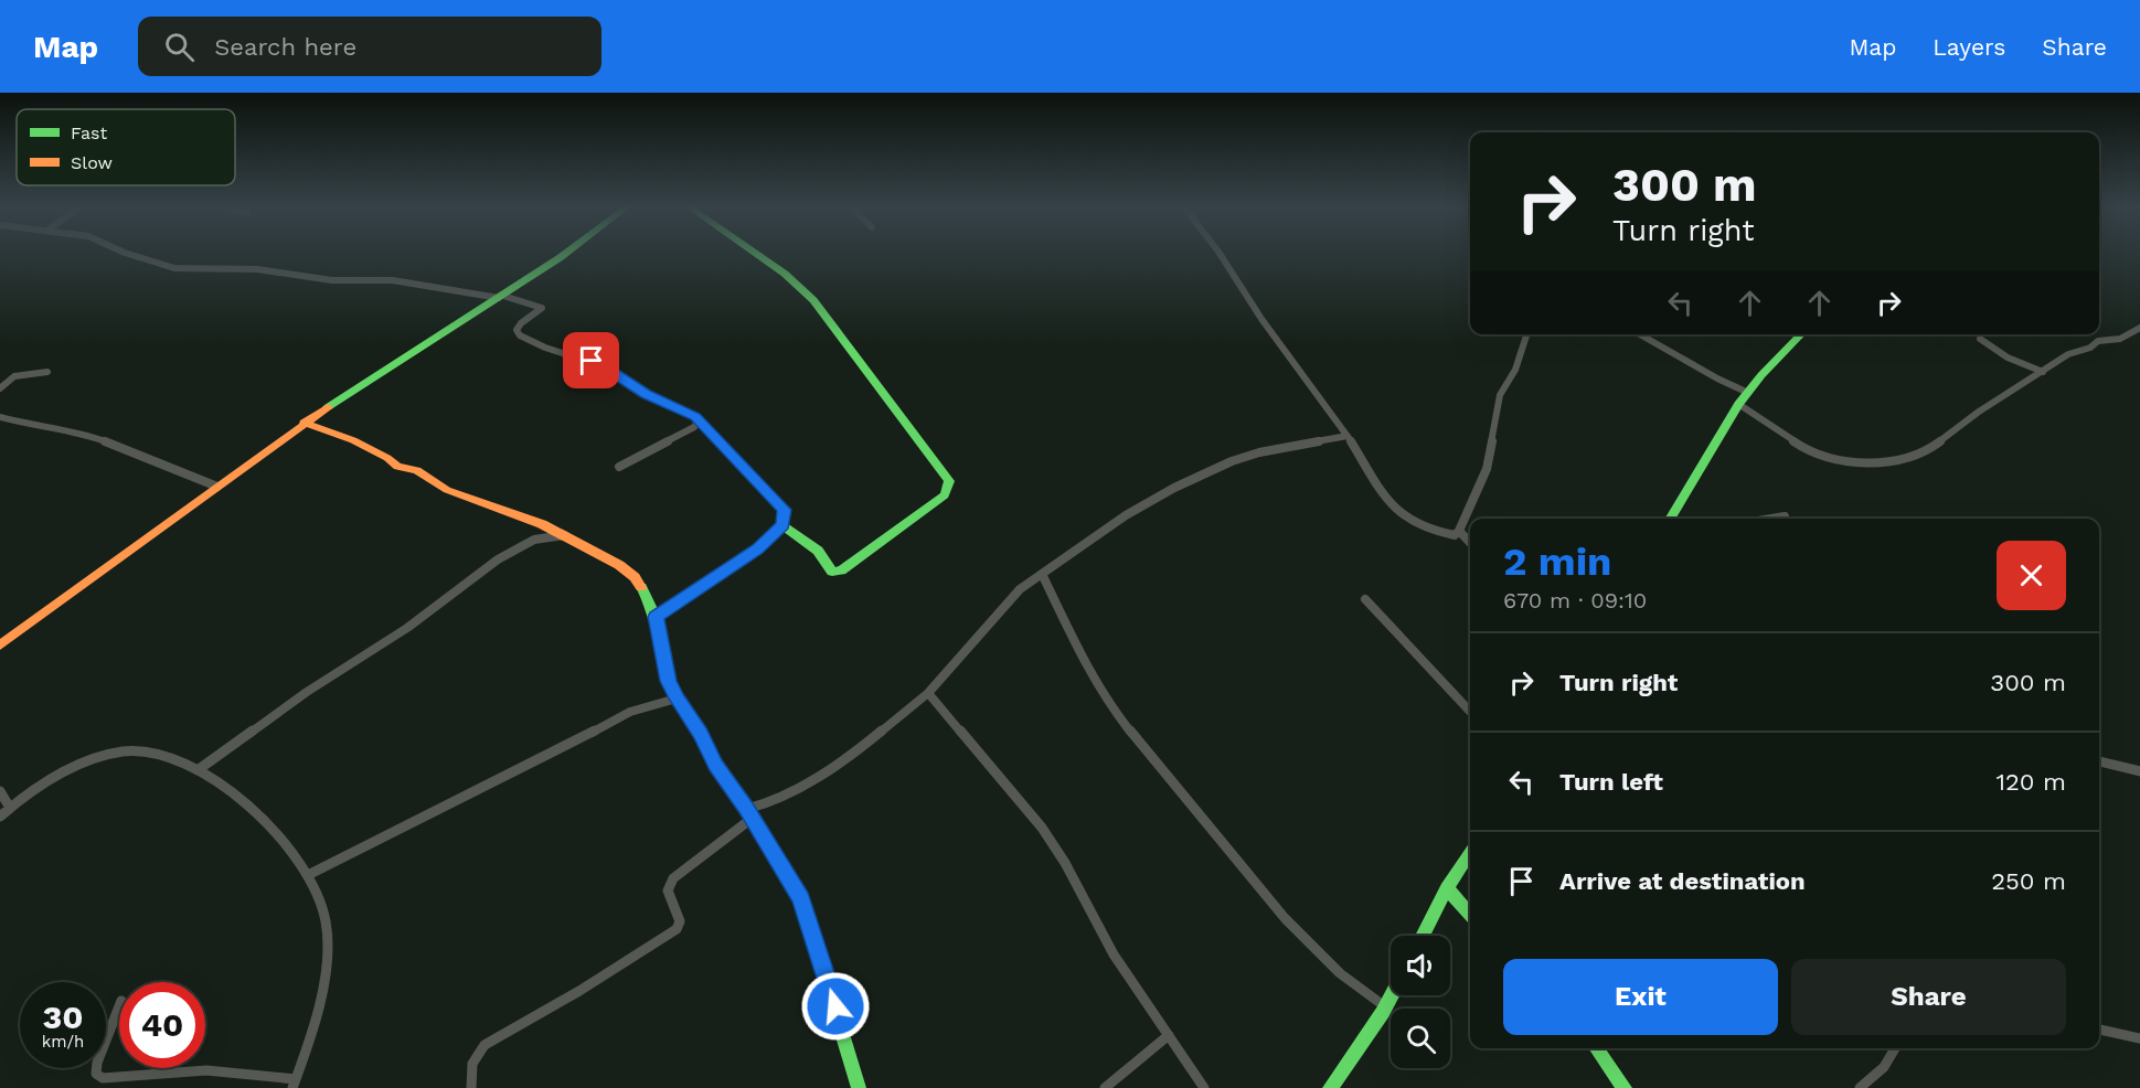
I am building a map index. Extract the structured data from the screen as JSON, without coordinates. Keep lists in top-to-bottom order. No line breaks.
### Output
{"legend":["Fast","Slow"],"page":{"header":"Map","search":"Search here","nav":["Map","Layers","Share"],"turn":["300 m","Turn right"],"heading":["2 min","670 m · 09:10"],"list":[{"name":"Turn right","value":"300 m"},{"name":"Turn left","value":"120 m"},{"name":"Arrive at destination","value":"250 m"}],"buttons":["Exit","Share"],"speed":"30 km/h","limit":"40"}}
